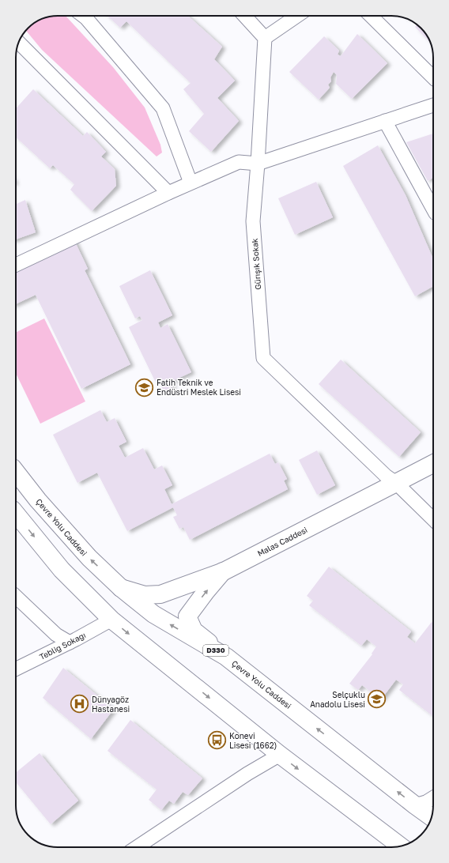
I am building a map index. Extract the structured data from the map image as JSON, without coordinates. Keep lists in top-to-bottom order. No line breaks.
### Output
{"streets":{"main road":["Çevre Yolu Caddesi","Malas Caddesi","D330"],"street":["Gürışık Sokak","Tebliğ Sokağı"]},"crossings":[["Gürışık Sokak","Malas Caddesi"],["Çevre Yolu Caddesi","Malas Caddesi"]],"places":{"school or university":["Fatih Teknik ve Endüstri Meslek Lisesi","Selçuklu Anadolu Lisesi"],"hospital":["Dünyagöz Hastanesi"],"bus stop":["Konevi Lisesi (1662)"]}}
